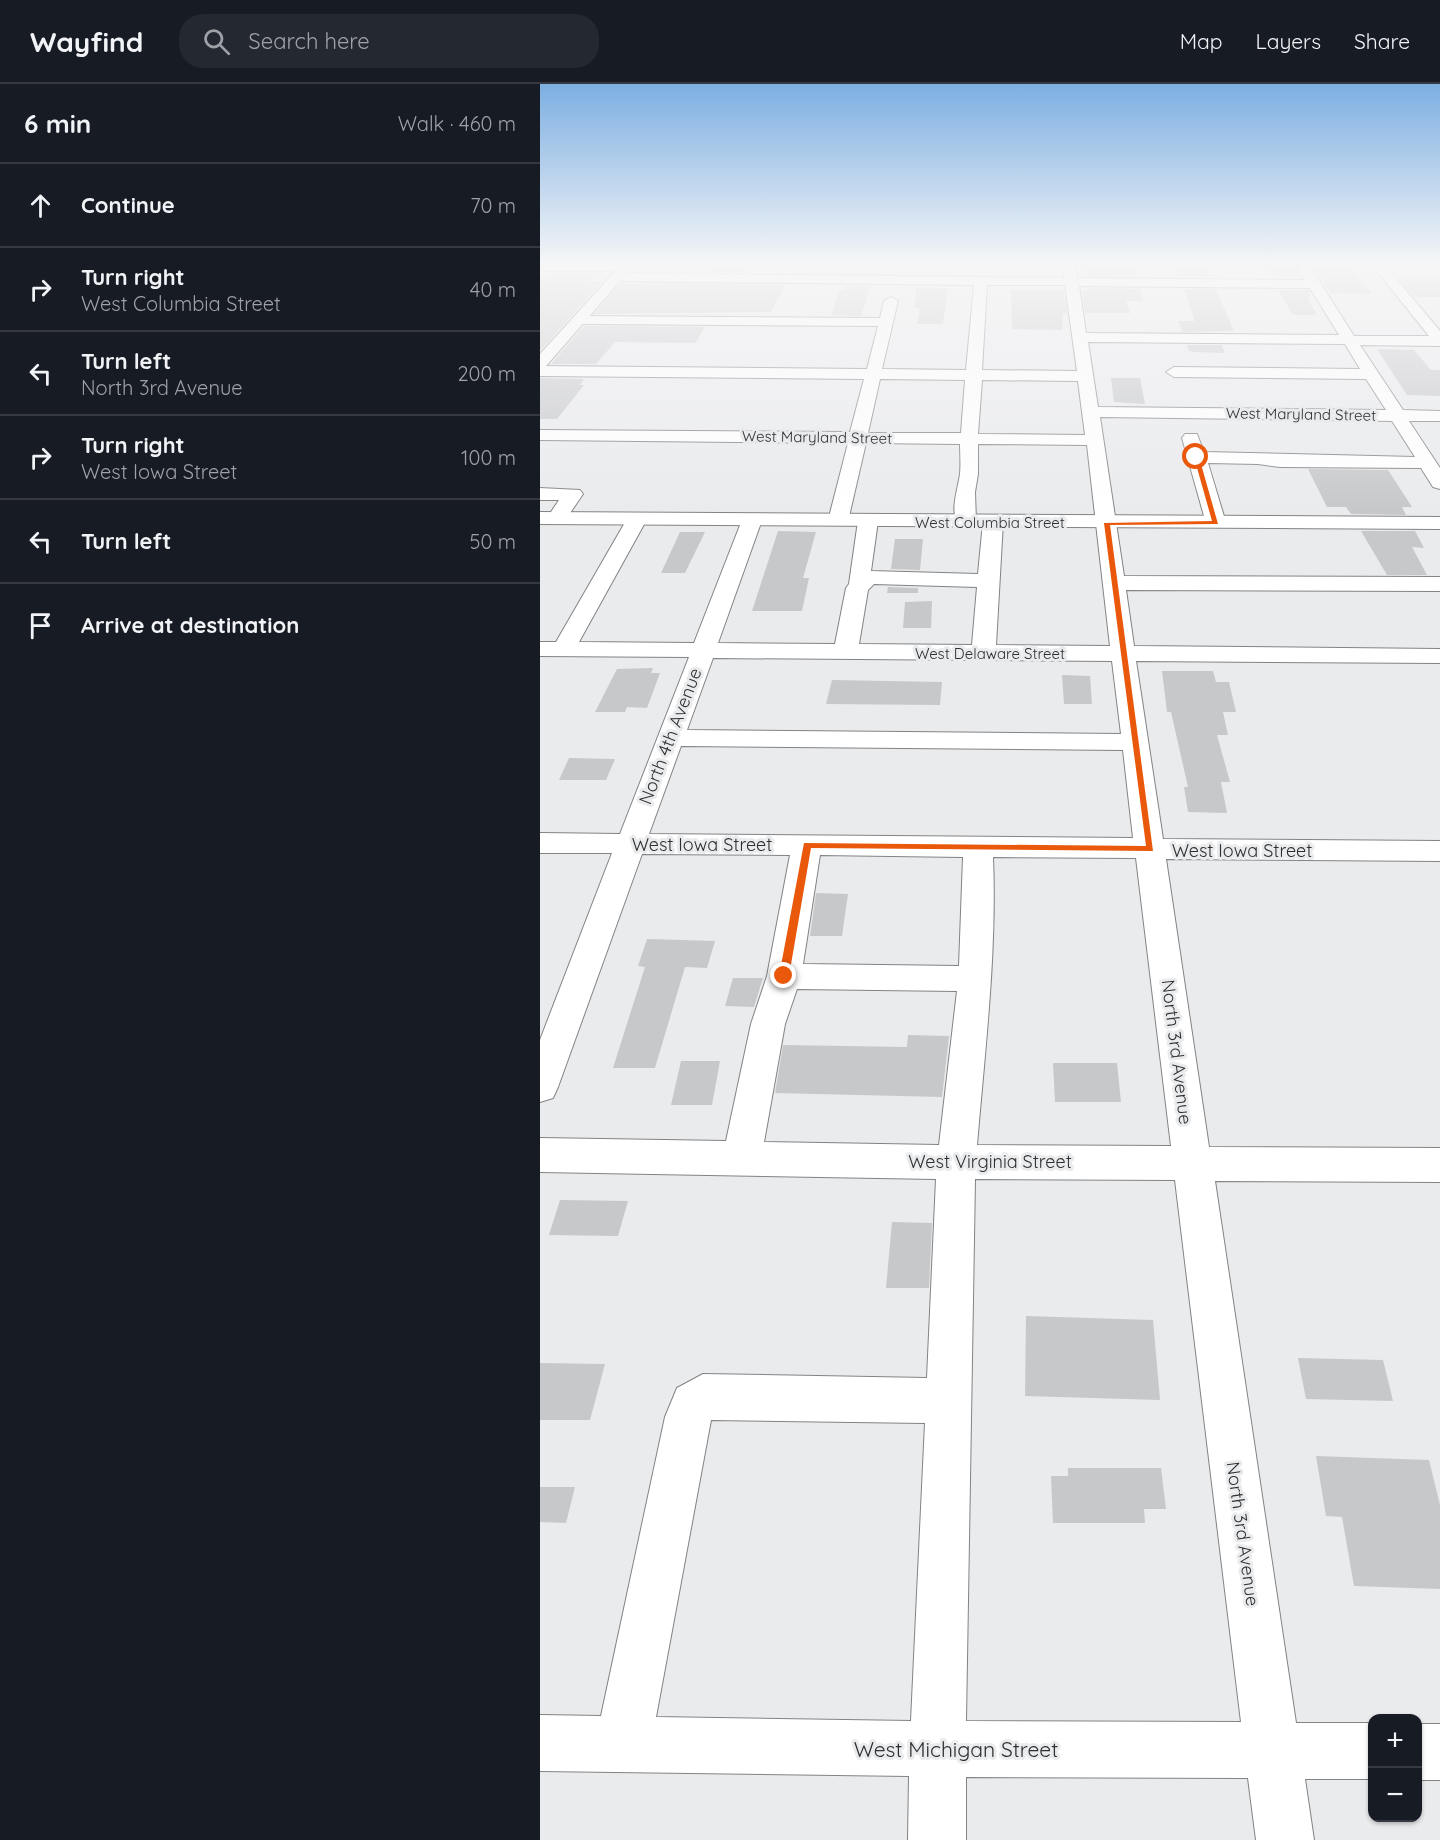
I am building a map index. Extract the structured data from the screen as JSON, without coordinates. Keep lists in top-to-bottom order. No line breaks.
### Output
{"streets":{"street":["West Maryland Street","West Columbia Street","West Delaware Street","North 4th Avenue","West Iowa Street","North 3rd Avenue","West Virginia Street","West Michigan Street"]},"crossings":[["West Maryland Street","North 3rd Avenue"],["West Columbia Street","North 4th Avenue"],["West Columbia Street","North 3rd Avenue"],["West Delaware Street","North 4th Avenue"],["West Delaware Street","North 3rd Avenue"],["North 4th Avenue","West Iowa Street"],["West Iowa Street","North 3rd Avenue"],["North 3rd Avenue","West Virginia Street"],["North 3rd Avenue","West Michigan Street"]],"page":{"header":"Wayfind","search":"Search here","nav":["Map","Layers","Share"],"heading":["6 min","Walk · 460 m"],"list":[["Continue","70 m"],["Turn right","West Columbia Street","40 m"],["Turn left","North 3rd Avenue","200 m"],["Turn right","West Iowa Street","100 m"],["Turn left","50 m"],"Arrive at destination"],"map_buttons":["+","−"]}}
